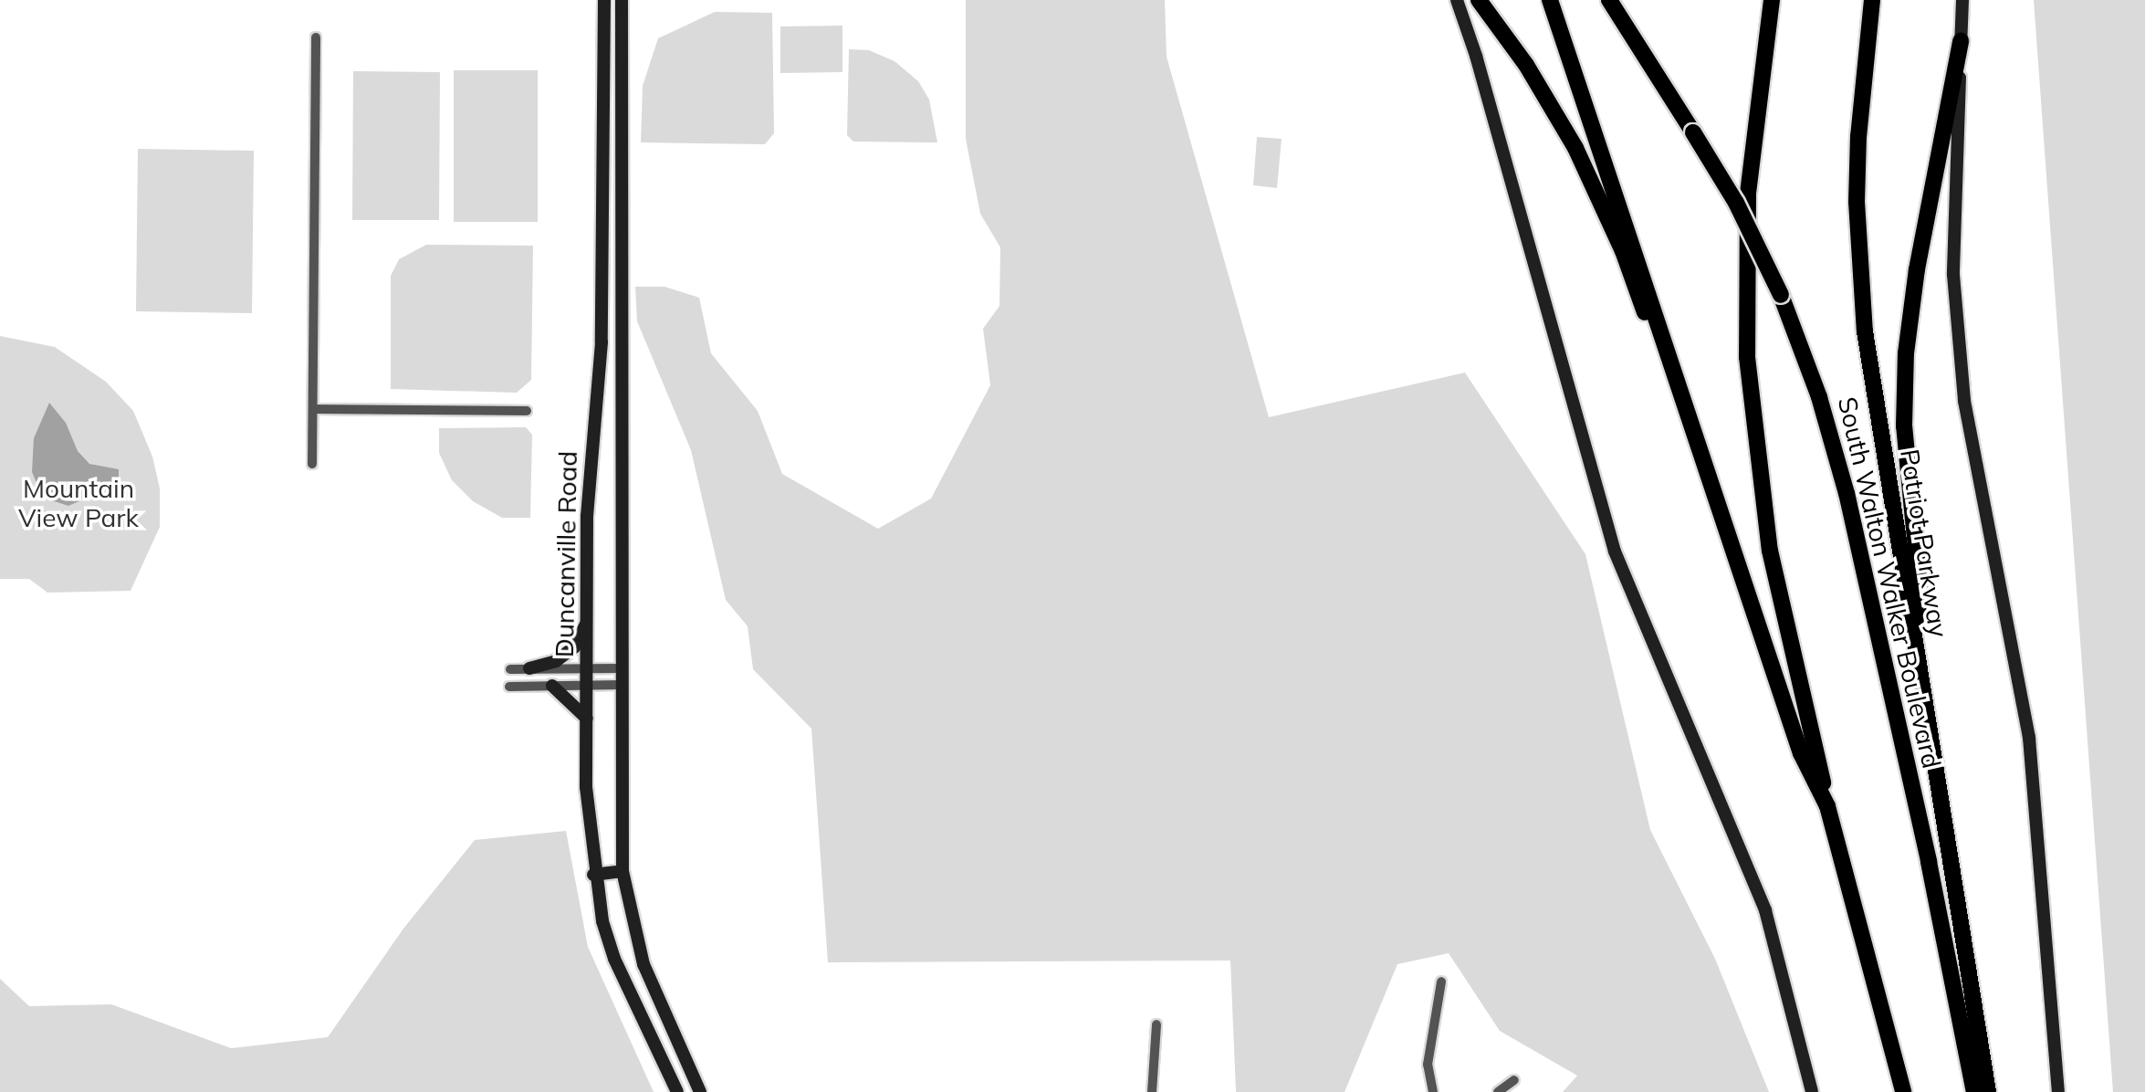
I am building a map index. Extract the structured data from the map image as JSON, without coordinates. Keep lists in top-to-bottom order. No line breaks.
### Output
{"streets":{"highway":["Patriot Parkway","South Walton Walker Boulevard"],"main road":["Duncanville Road"]},"parks":["Mountain View Park"]}
